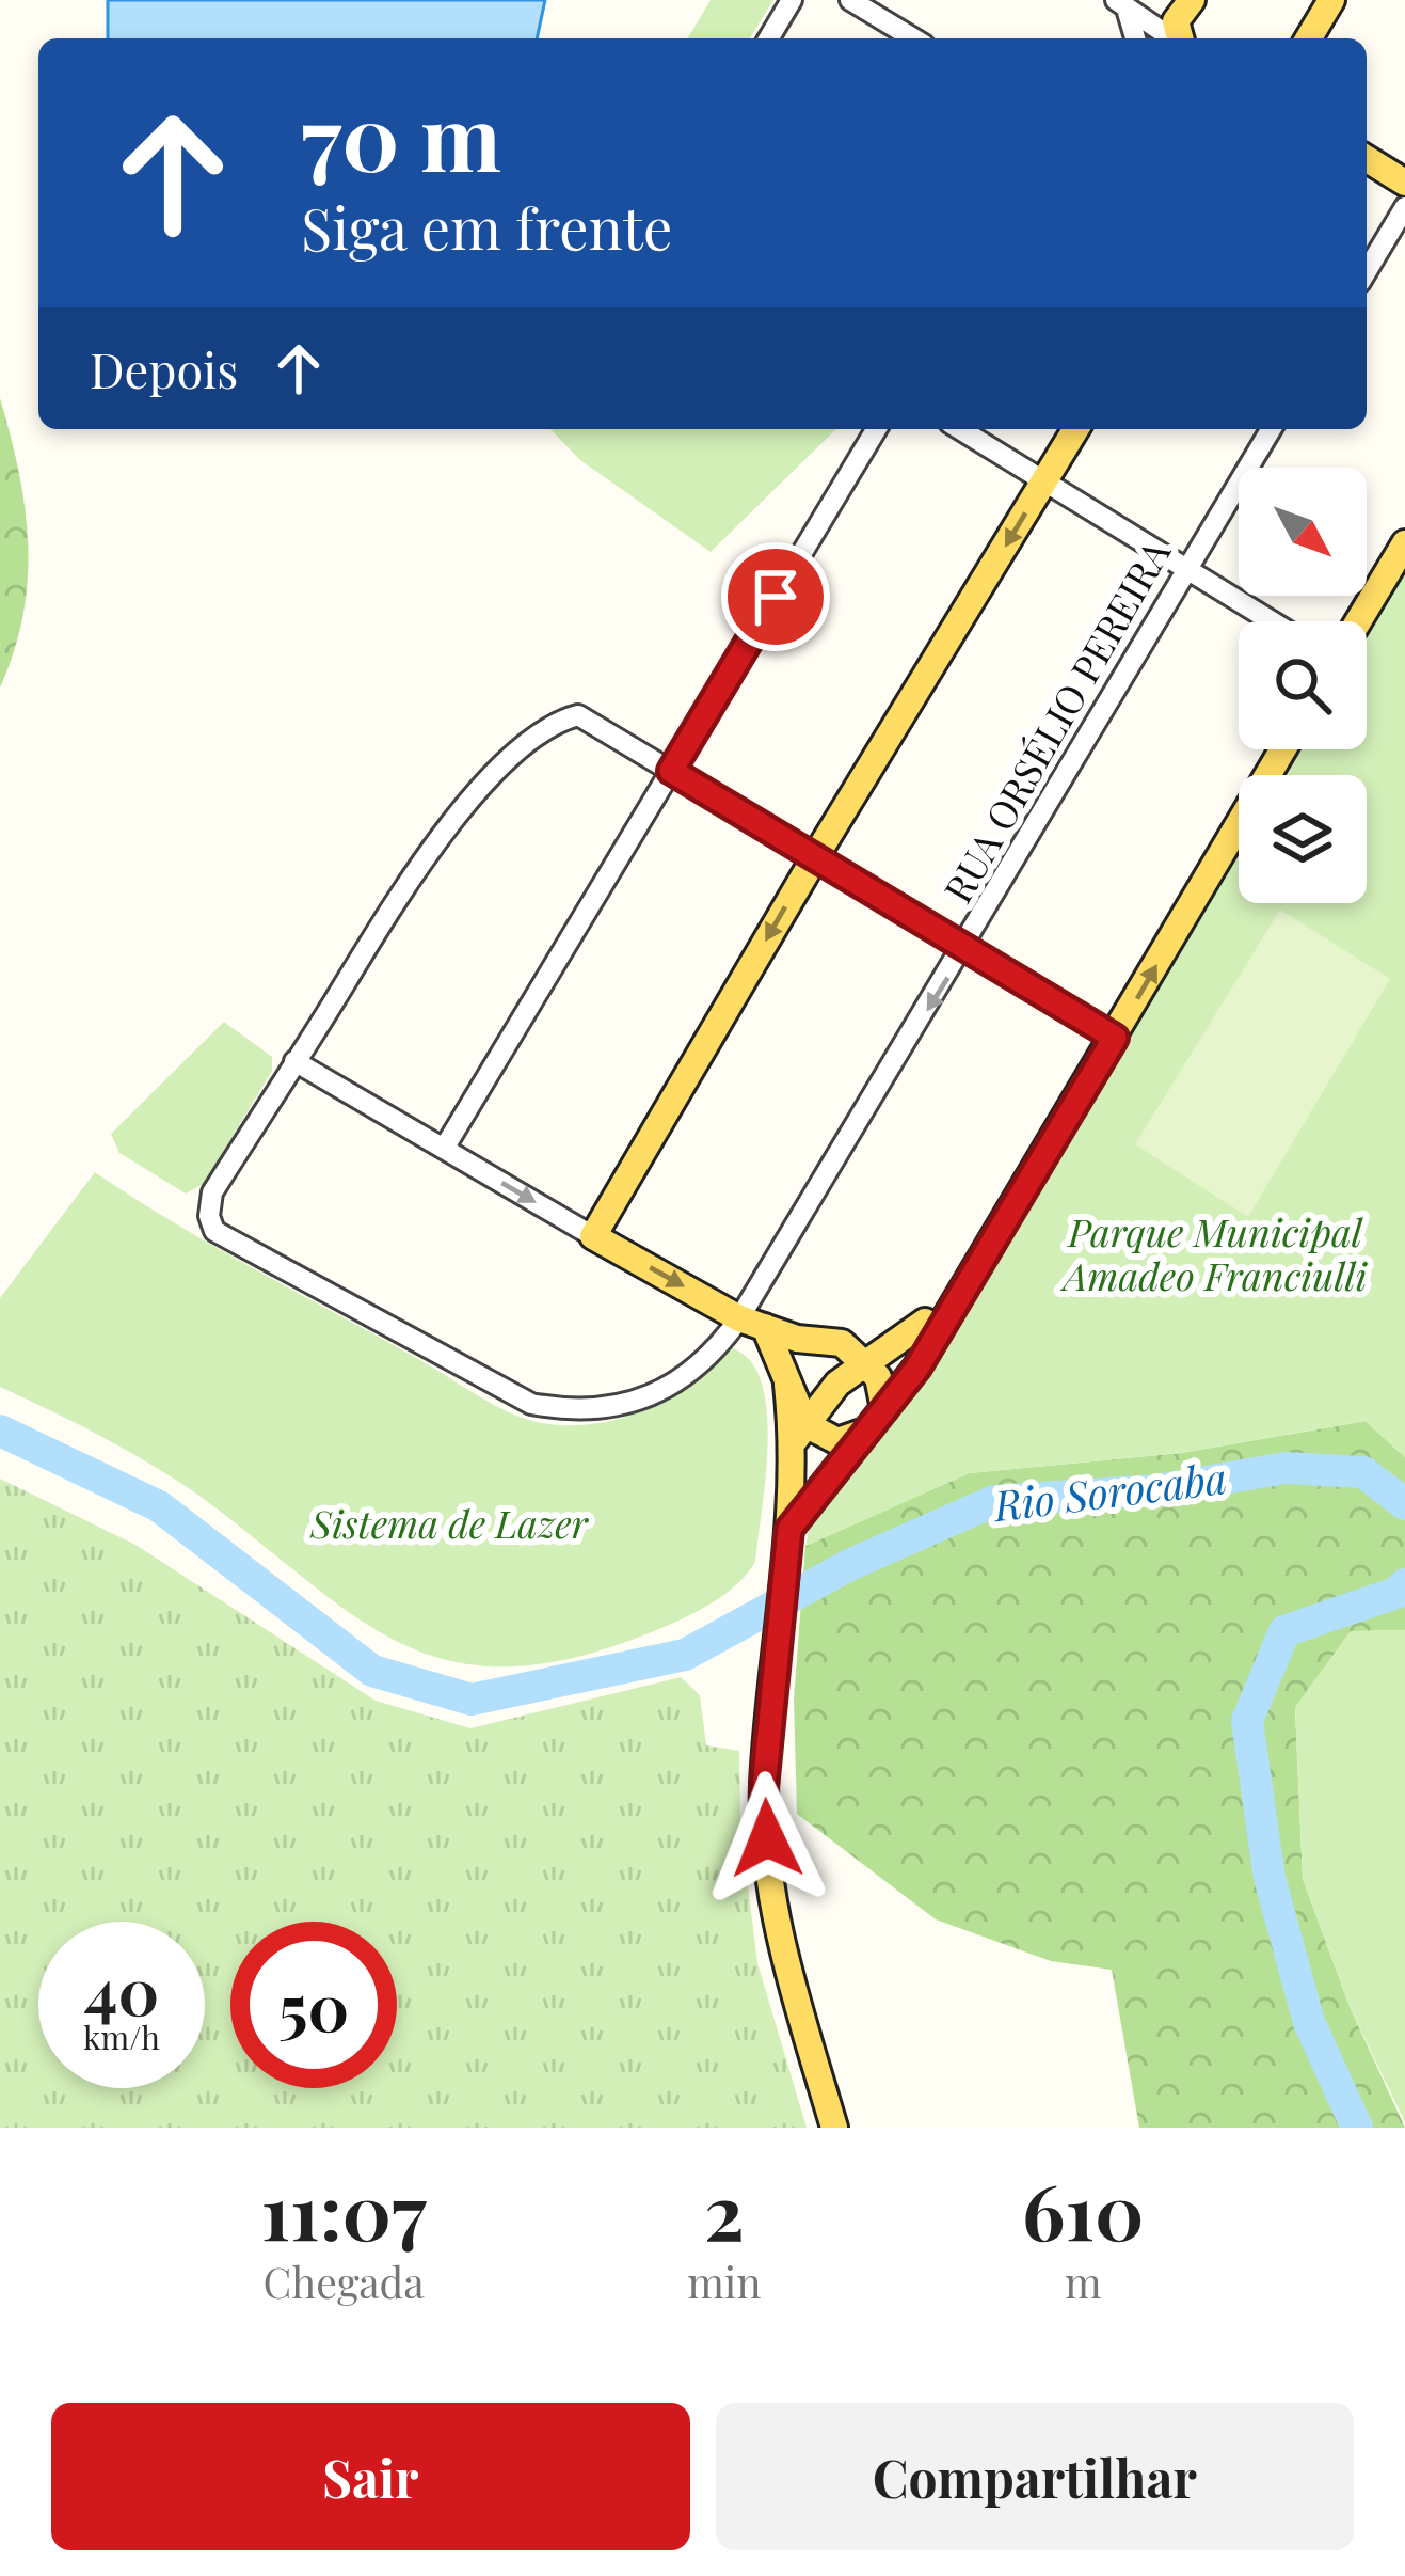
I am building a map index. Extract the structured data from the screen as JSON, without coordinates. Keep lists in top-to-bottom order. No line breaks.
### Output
{"streets":{"street":["RUA ORSÉLIO PEREIRA"]},"water":["Rio Sorocaba"],"parks":["Parque Municipal Amadeo Franciulli","Sistema de Lazer"],"north":"bottom right","page":{"turn":["70 m","Siga em frente"],"then":"Depois","speed":"40 km/h","limit":"50","eta":["11:07","Chegada","2","min","610","m"],"buttons":["Sair","Compartilhar"]}}
